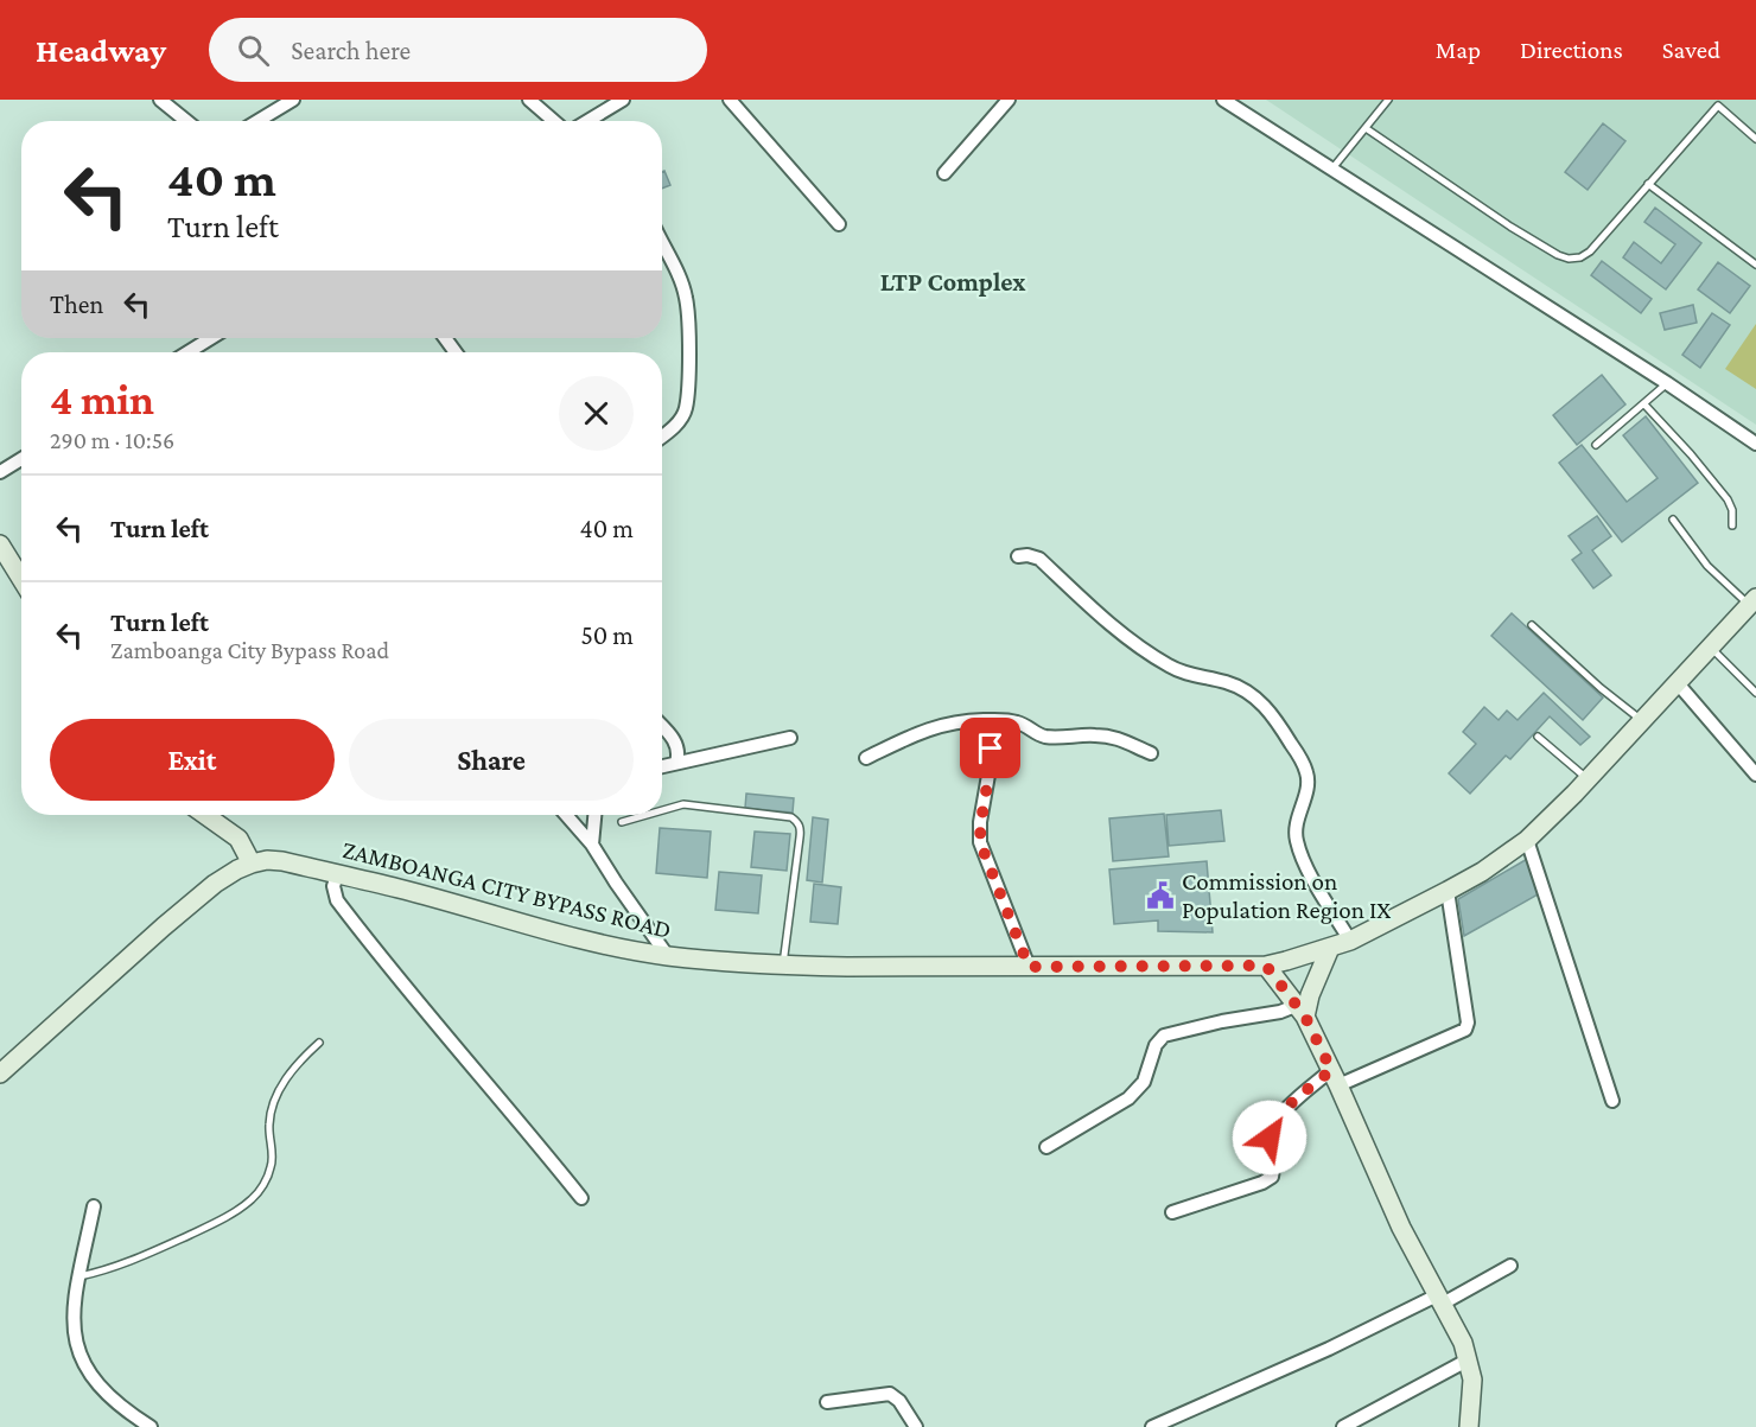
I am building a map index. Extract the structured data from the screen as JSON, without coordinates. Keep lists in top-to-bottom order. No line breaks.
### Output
{"streets":{"main road":["ZAMBOANGA CITY BYPASS ROAD"]},"districts":["LTP Complex"],"places":{"public building":["Commission on Population Region IX"]},"page":{"header":"Headway","search":"Search here","nav":["Map","Directions","Saved"],"turn":["40 m","Turn left"],"then":"Then","heading":["4 min","290 m · 10:56"],"list":[{"name":"Turn left","value":"40 m"},{"name":"Turn left","note":"Zamboanga City Bypass Road","value":"50 m"}],"buttons":["Exit","Share"]}}
